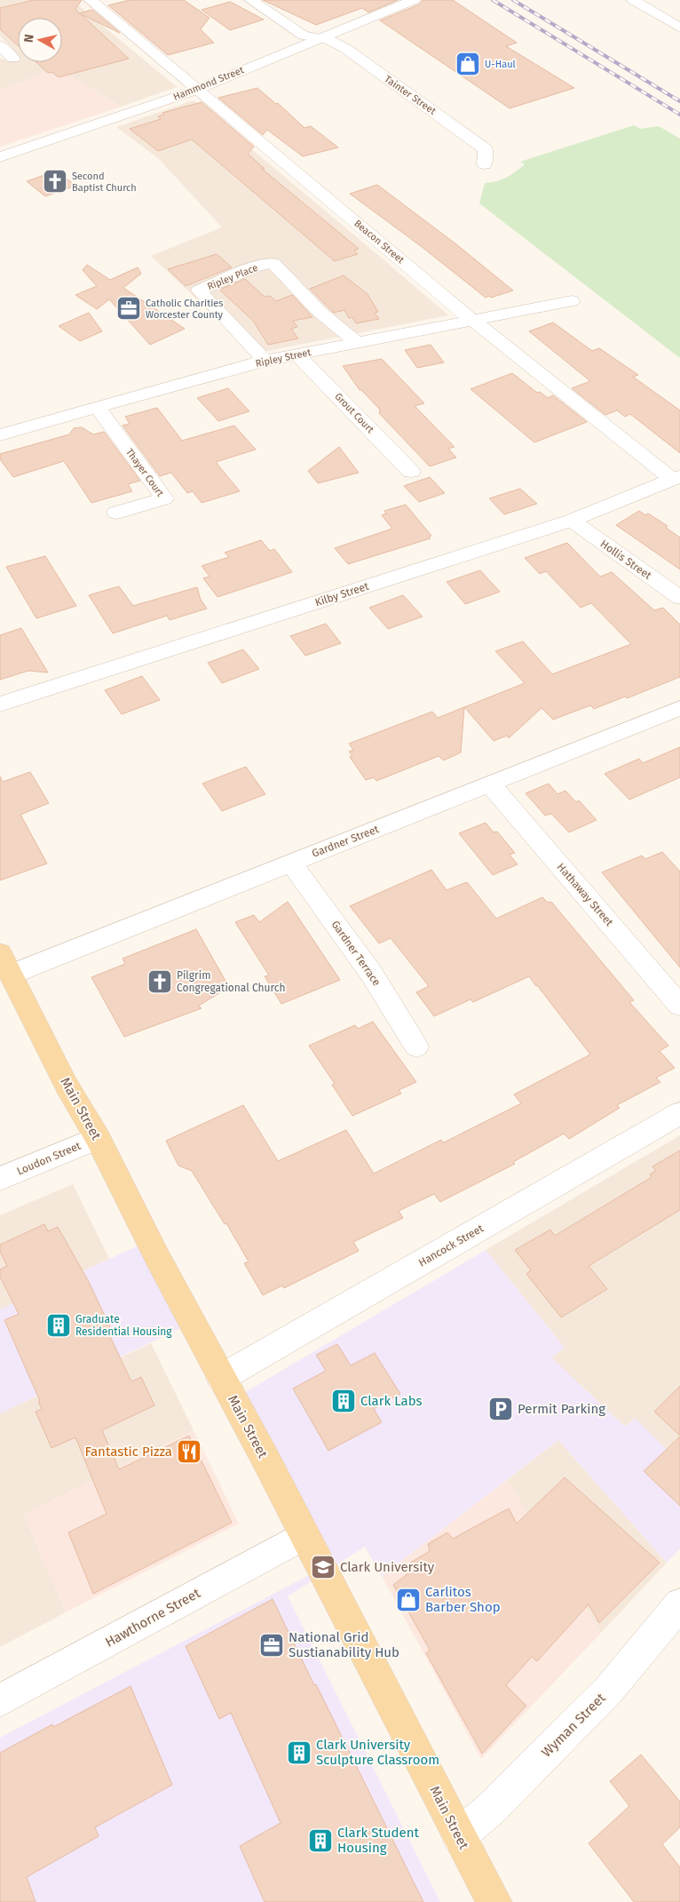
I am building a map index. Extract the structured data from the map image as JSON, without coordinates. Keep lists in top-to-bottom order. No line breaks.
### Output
{"streets":{"main road":["Main Street"],"street":["Hammond Street","Tainter Street","Beacon Street","Ripley Place","Ripley Street","Grout Court","Thayer Court","Hollis Street","Kilby Street","Gardner Street","Hathaway Street","Gardner Terrace","Loudon Street","Hancock Street","Hawthorne Street","Wyman Street"]},"crossings":[["Hammond Street","Tainter Street"],["Hammond Street","Beacon Street"],["Beacon Street","Ripley Street"],["Beacon Street","Kilby Street"],["Ripley Place","Ripley Street"],["Ripley Street","Grout Court"],["Ripley Street","Thayer Court"],["Hollis Street","Kilby Street"],["Gardner Street","Hathaway Street"],["Gardner Street","Gardner Terrace"],["Gardner Street","Main Street"],["Main Street","Loudon Street"],["Main Street","Hancock Street"],["Main Street","Hawthorne Street"],["Main Street","Wyman Street"]],"places":{"shop":["U-Haul","Carlitos Barber Shop"],"church":["Second Baptist Church","Pilgrim Congregational Church"],"office":["Catholic Charities Worcester County","National Grid Sustianability Hub"],"building":["Graduate Residential Housing","Clark Labs","Clark University Sculpture Classroom","Clark Student Housing"],"parking":["Permit Parking"],"restaurant":["Fantastic Pizza"],"school or university":["Clark University"]},"north":"left"}
